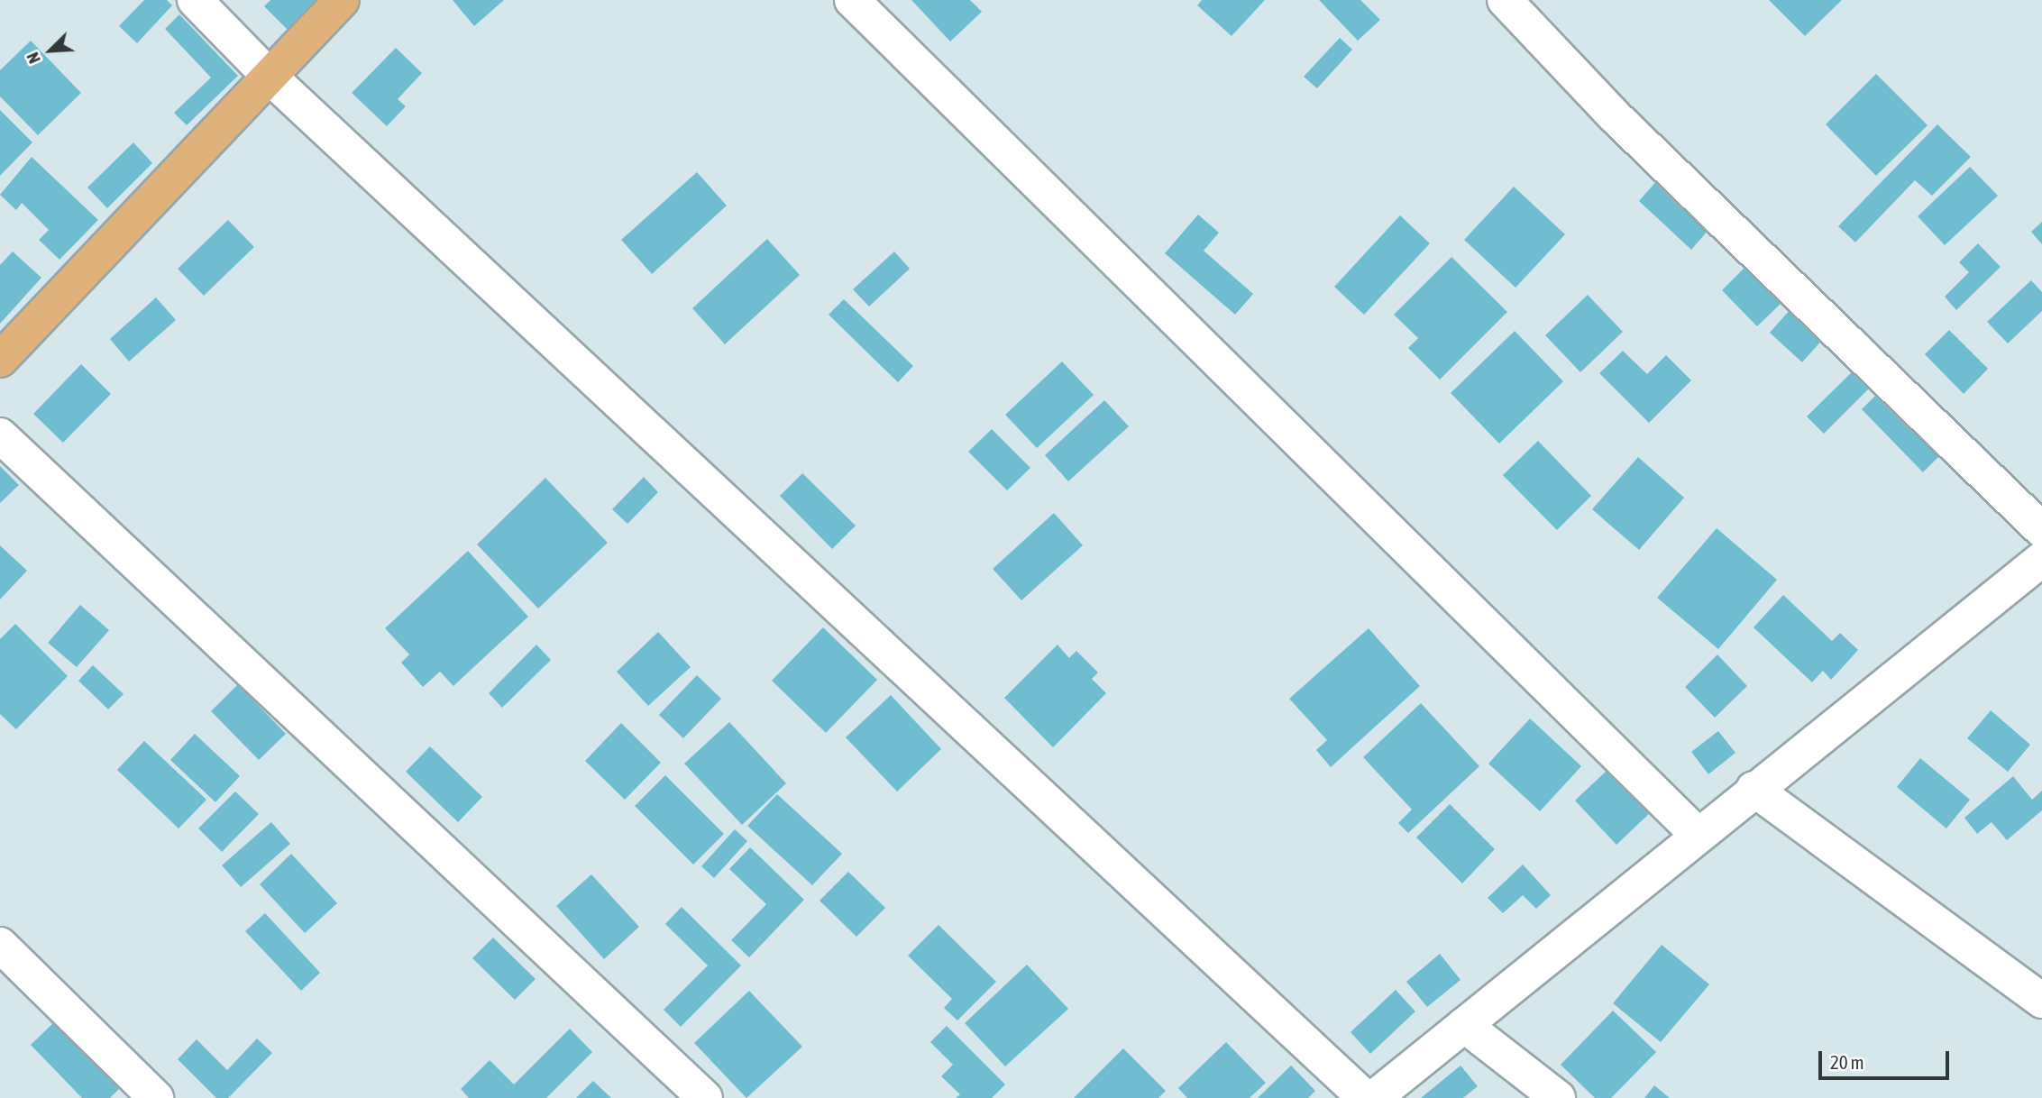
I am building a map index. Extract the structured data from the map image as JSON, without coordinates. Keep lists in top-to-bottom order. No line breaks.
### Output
{"scale_bar":"20 m","north":"bottom left"}
